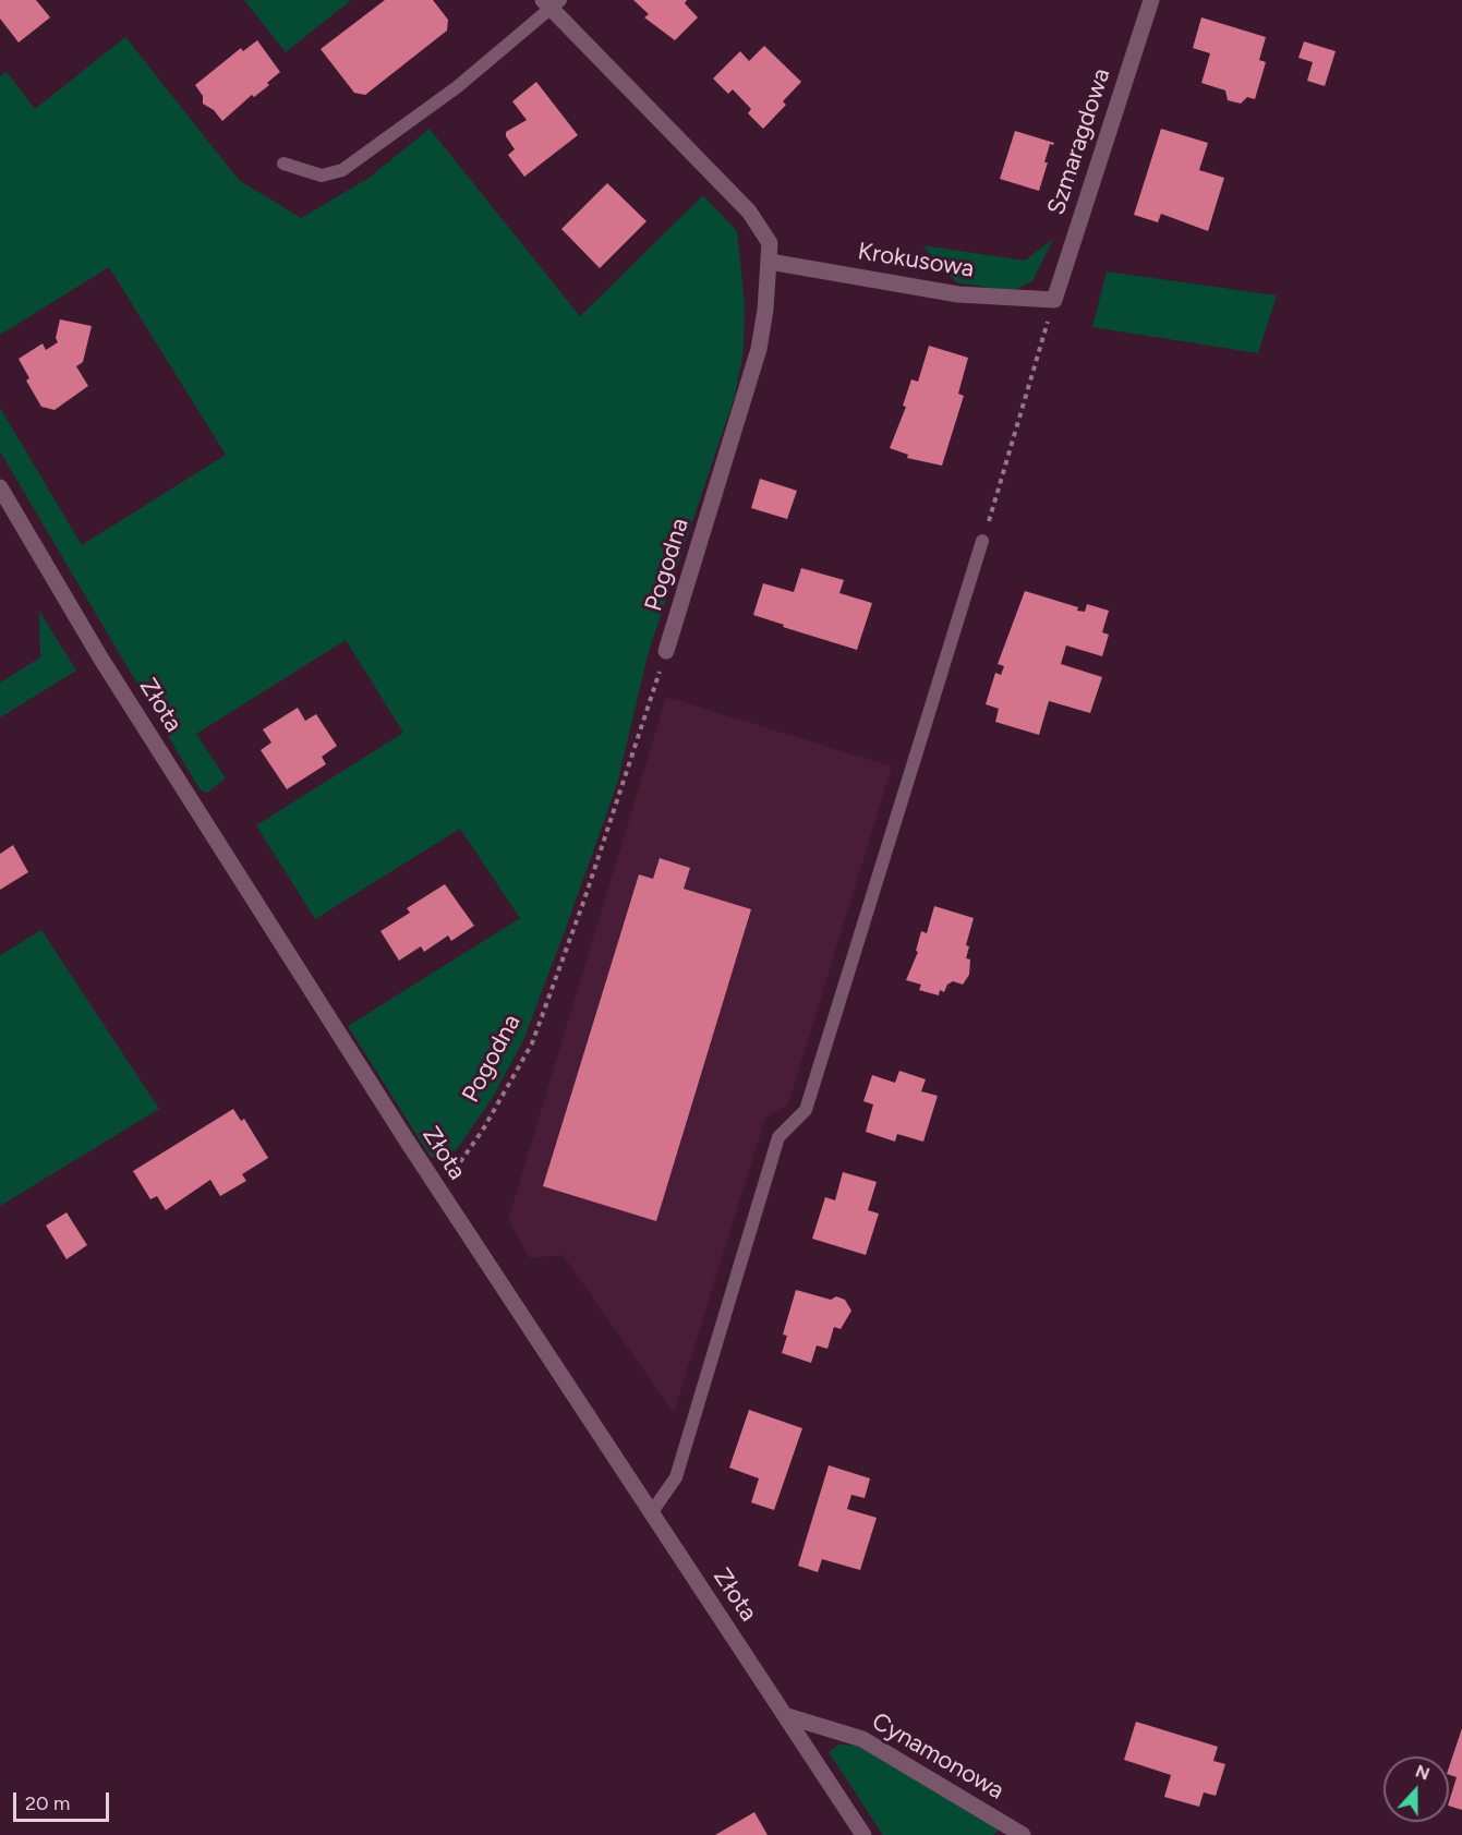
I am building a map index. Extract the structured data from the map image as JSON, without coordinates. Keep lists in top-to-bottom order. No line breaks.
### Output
{"streets":{"street":["Szmaragdowa","Krokusowa","Pogodna","Złota","Cynamonowa"]},"crossings":[["Szmaragdowa","Krokusowa"],["Krokusowa","Pogodna"],["Pogodna","Złota"],["Złota","Cynamonowa"]],"scale_bar":"20 m","north":"top"}
